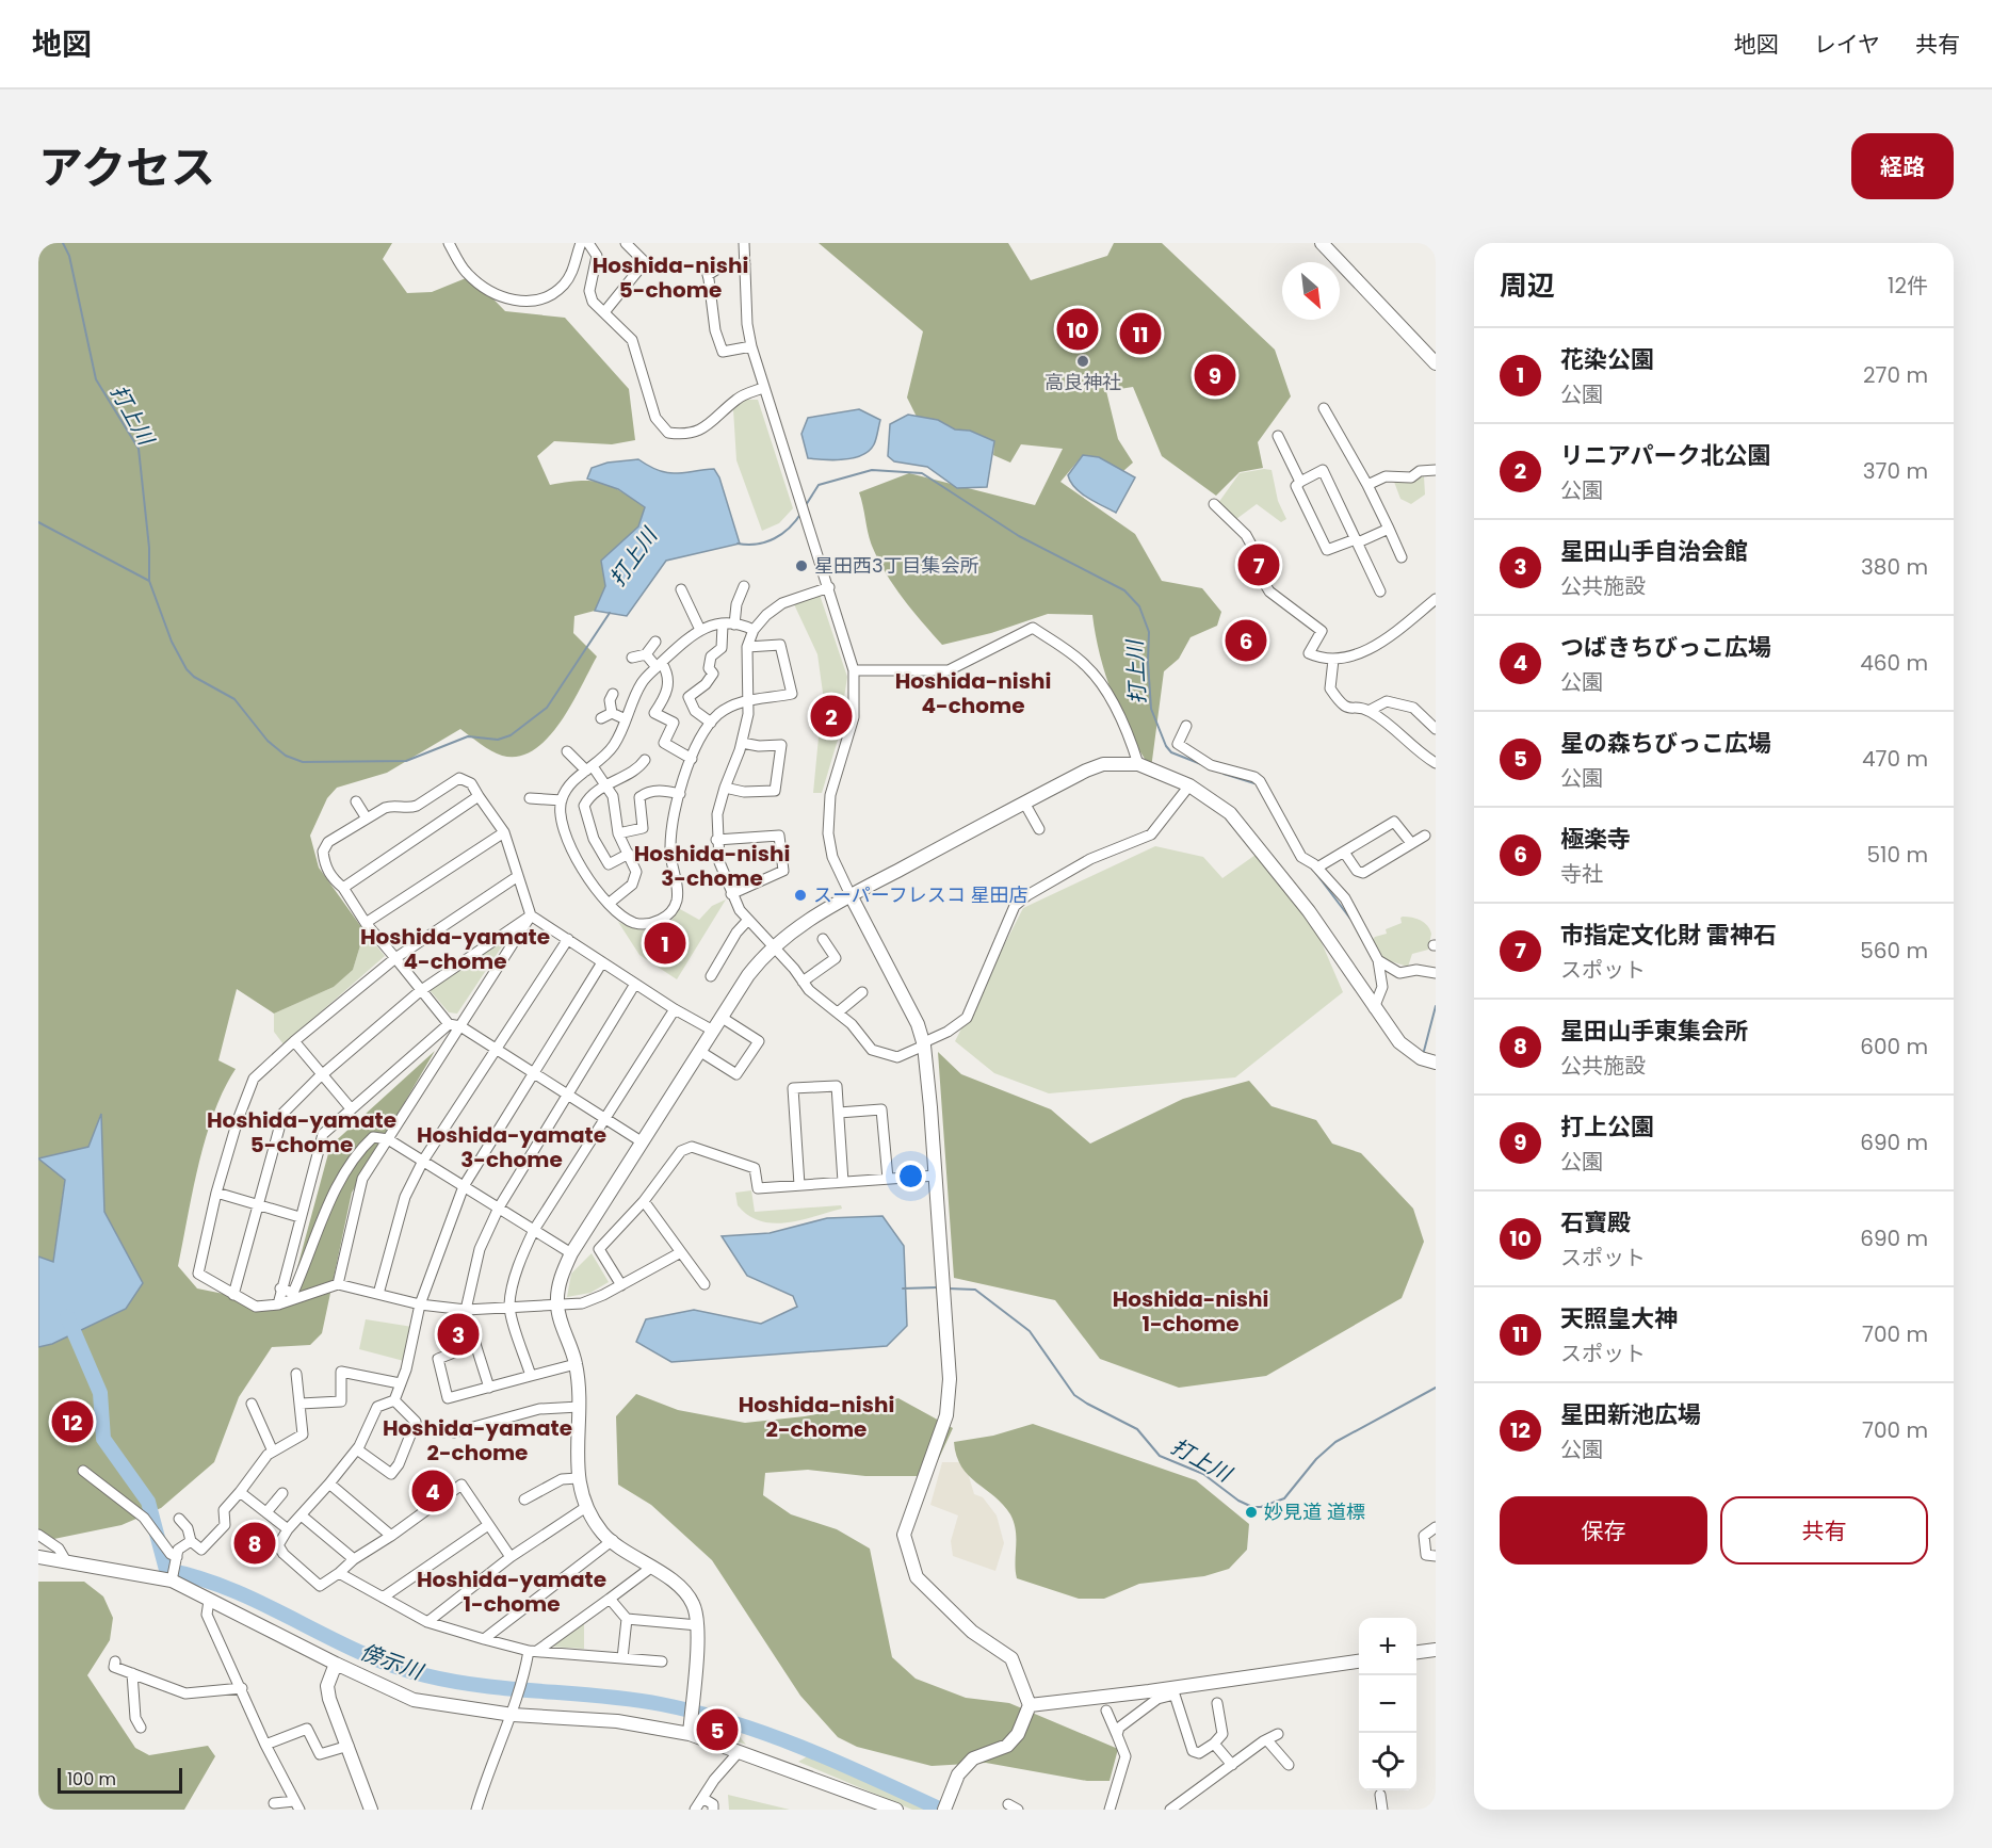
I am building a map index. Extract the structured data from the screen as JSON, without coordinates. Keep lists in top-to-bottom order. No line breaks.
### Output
{"districts":["Hoshida-nishi 5-chome","Hoshida-nishi 4-chome","Hoshida-nishi 3-chome","Hoshida-yamate 4-chome","Hoshida-yamate 5-chome","Hoshida-yamate 3-chome","Hoshida-nishi 1-chome","Hoshida-nishi 2-chome","Hoshida-yamate 2-chome","Hoshida-yamate 1-chome"],"water":["打上川","傍示川"],"places":["高良神社","星田西3丁目集会所","スーパーフレスコ 星田店","妙見道 道標"],"scale_bar":"100 m","north":"bottom right","page":{"header":"地図","nav":["地図","レイヤ","共有"],"title":"アクセス","buttons":["経路",["保存","共有"]],"heading":["周辺","12件"],"pins":["10","11","9","7","6","2","1","3","12","4","8","5"],"list":[{"mark":"1","name":"花染公園","note":"公園","value":"270 m"},{"mark":"2","name":"リニアパーク北公園","note":"公園","value":"370 m"},{"mark":"3","name":"星田山手自治会館","note":"公共施設","value":"380 m"},{"mark":"4","name":"つばきちびっこ広場","note":"公園","value":"460 m"},{"mark":"5","name":"星の森ちびっこ広場","note":"公園","value":"470 m"},{"mark":"6","name":"極楽寺","note":"寺社","value":"510 m"},{"mark":"7","name":"市指定文化財 雷神石","note":"スポット","value":"560 m"},{"mark":"8","name":"星田山手東集会所","note":"公共施設","value":"600 m"},{"mark":"9","name":"打上公園","note":"公園","value":"690 m"},{"mark":"10","name":"石寶殿","note":"スポット","value":"690 m"},{"mark":"11","name":"天照皇大神","note":"スポット","value":"700 m"},{"mark":"12","name":"星田新池広場","note":"公園","value":"700 m"}],"map_buttons":["+","−"],"scale":"100 m"}}
